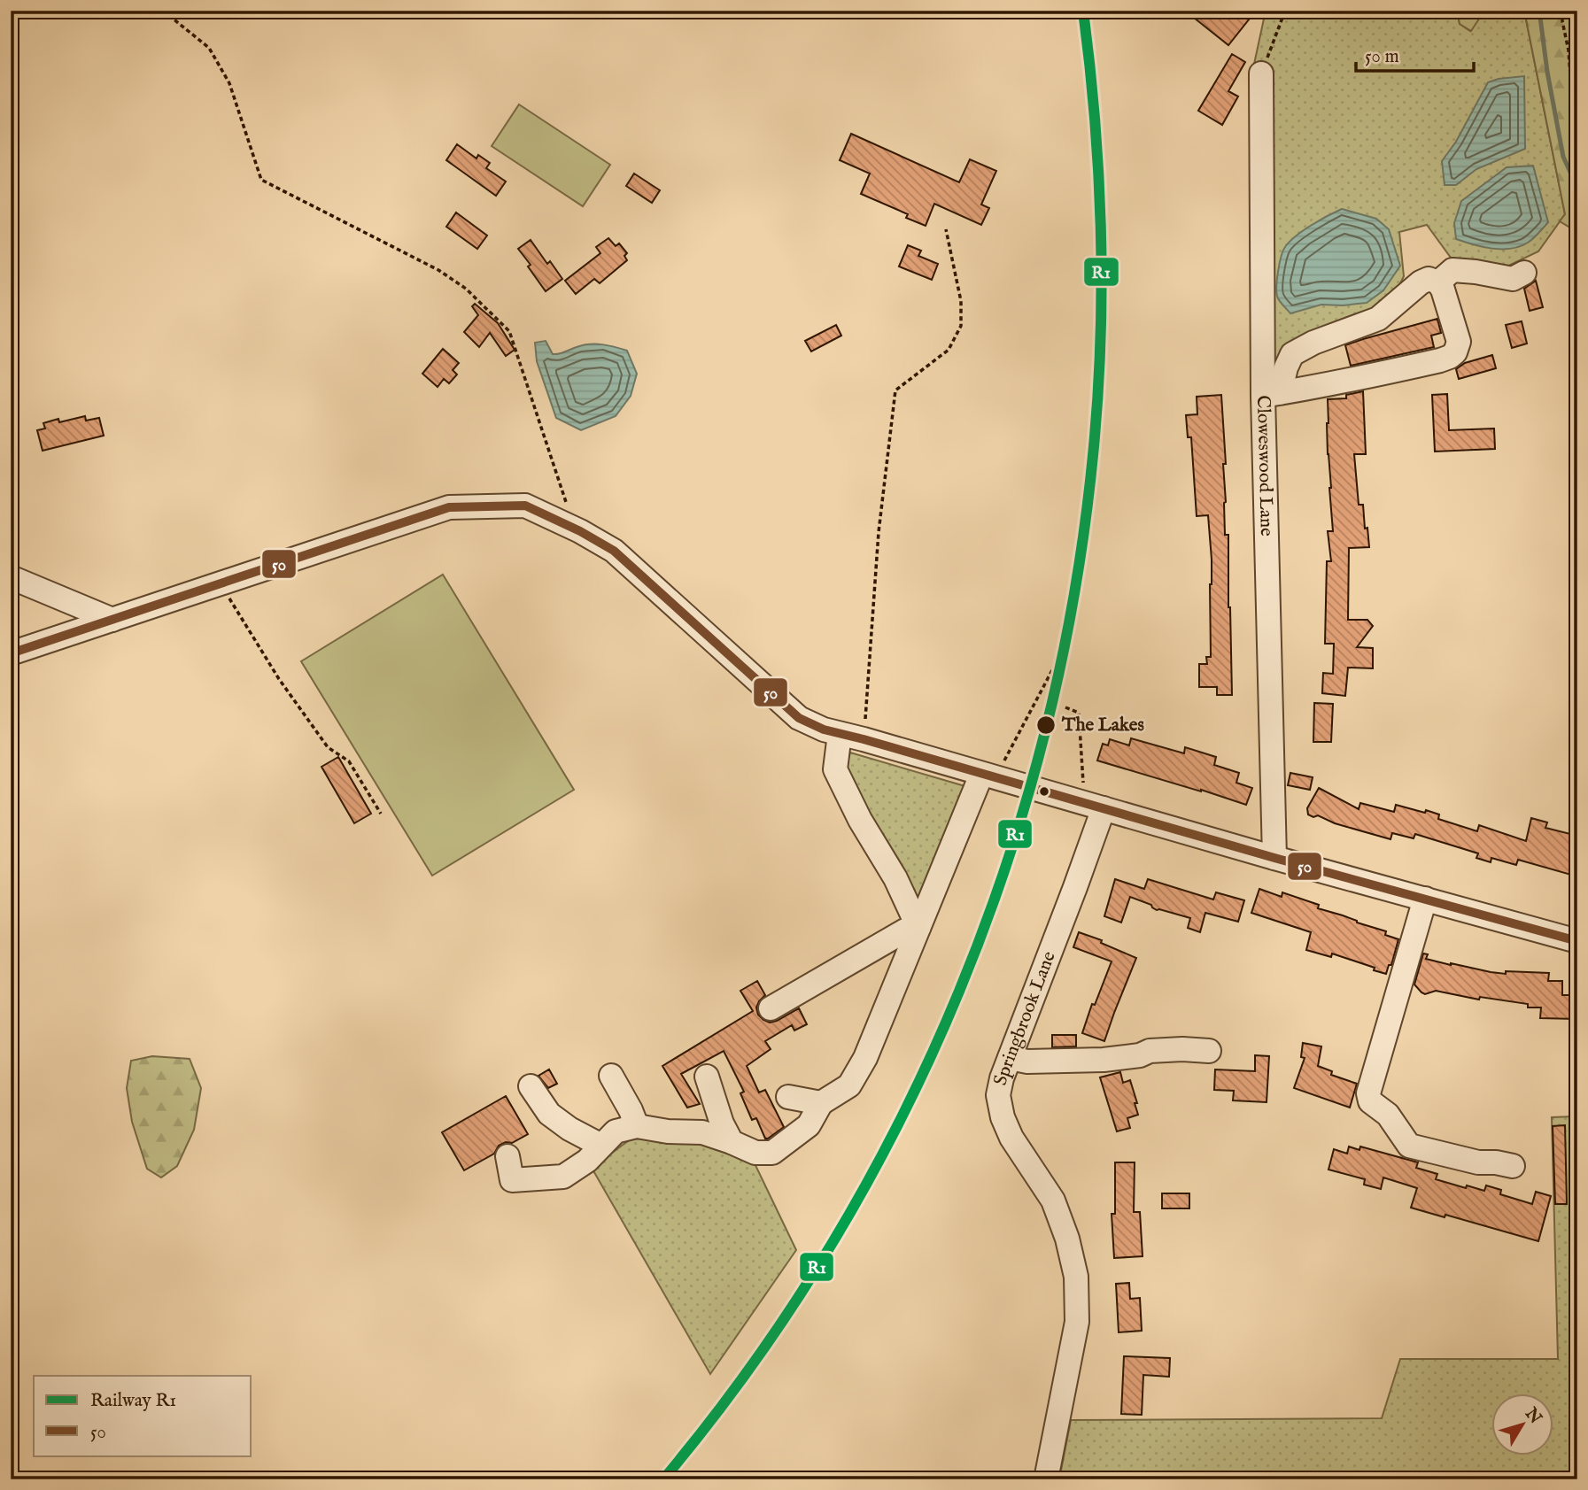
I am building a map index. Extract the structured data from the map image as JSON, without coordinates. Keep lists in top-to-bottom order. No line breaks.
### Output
{"streets":{"street":["Cloweswood Lane","Springbrook Lane"]},"places":["The Lakes"],"lines":["rail line R1","transit line 50"],"legend":["Railway R1","50"],"scale_bar":"50 m","north":"top right"}
